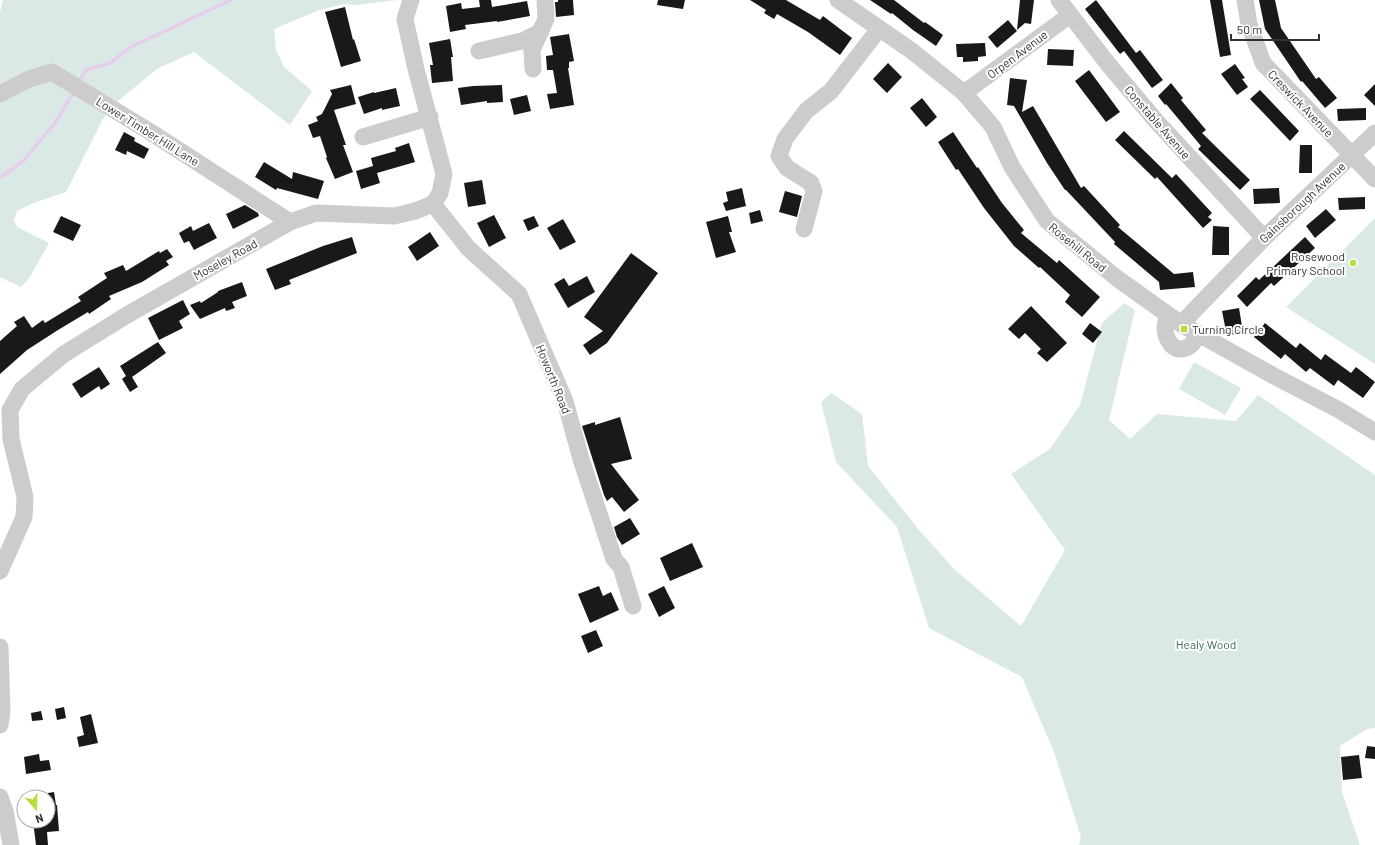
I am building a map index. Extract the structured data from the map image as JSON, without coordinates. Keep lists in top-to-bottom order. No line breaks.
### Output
{"streets":{"street":["Orpen Avenue","Creswick Avenue","Constable Avenue","Lower Timber Hill Lane","Gainsborough Avenue","Rosehill Road","Moseley Road","Howorth Road"]},"crossings":[["Orpen Avenue","Constable Avenue"],["Orpen Avenue","Rosehill Road"],["Creswick Avenue","Gainsborough Avenue"],["Constable Avenue","Gainsborough Avenue"],["Lower Timber Hill Lane","Moseley Road"],["Gainsborough Avenue","Rosehill Road"],["Moseley Road","Howorth Road"]],"parks":["Healy Wood"],"places":{"other":["Rosewood Primary School"],"transit":["Turning Circle"]},"scale_bar":"50 m","north":"bottom"}
